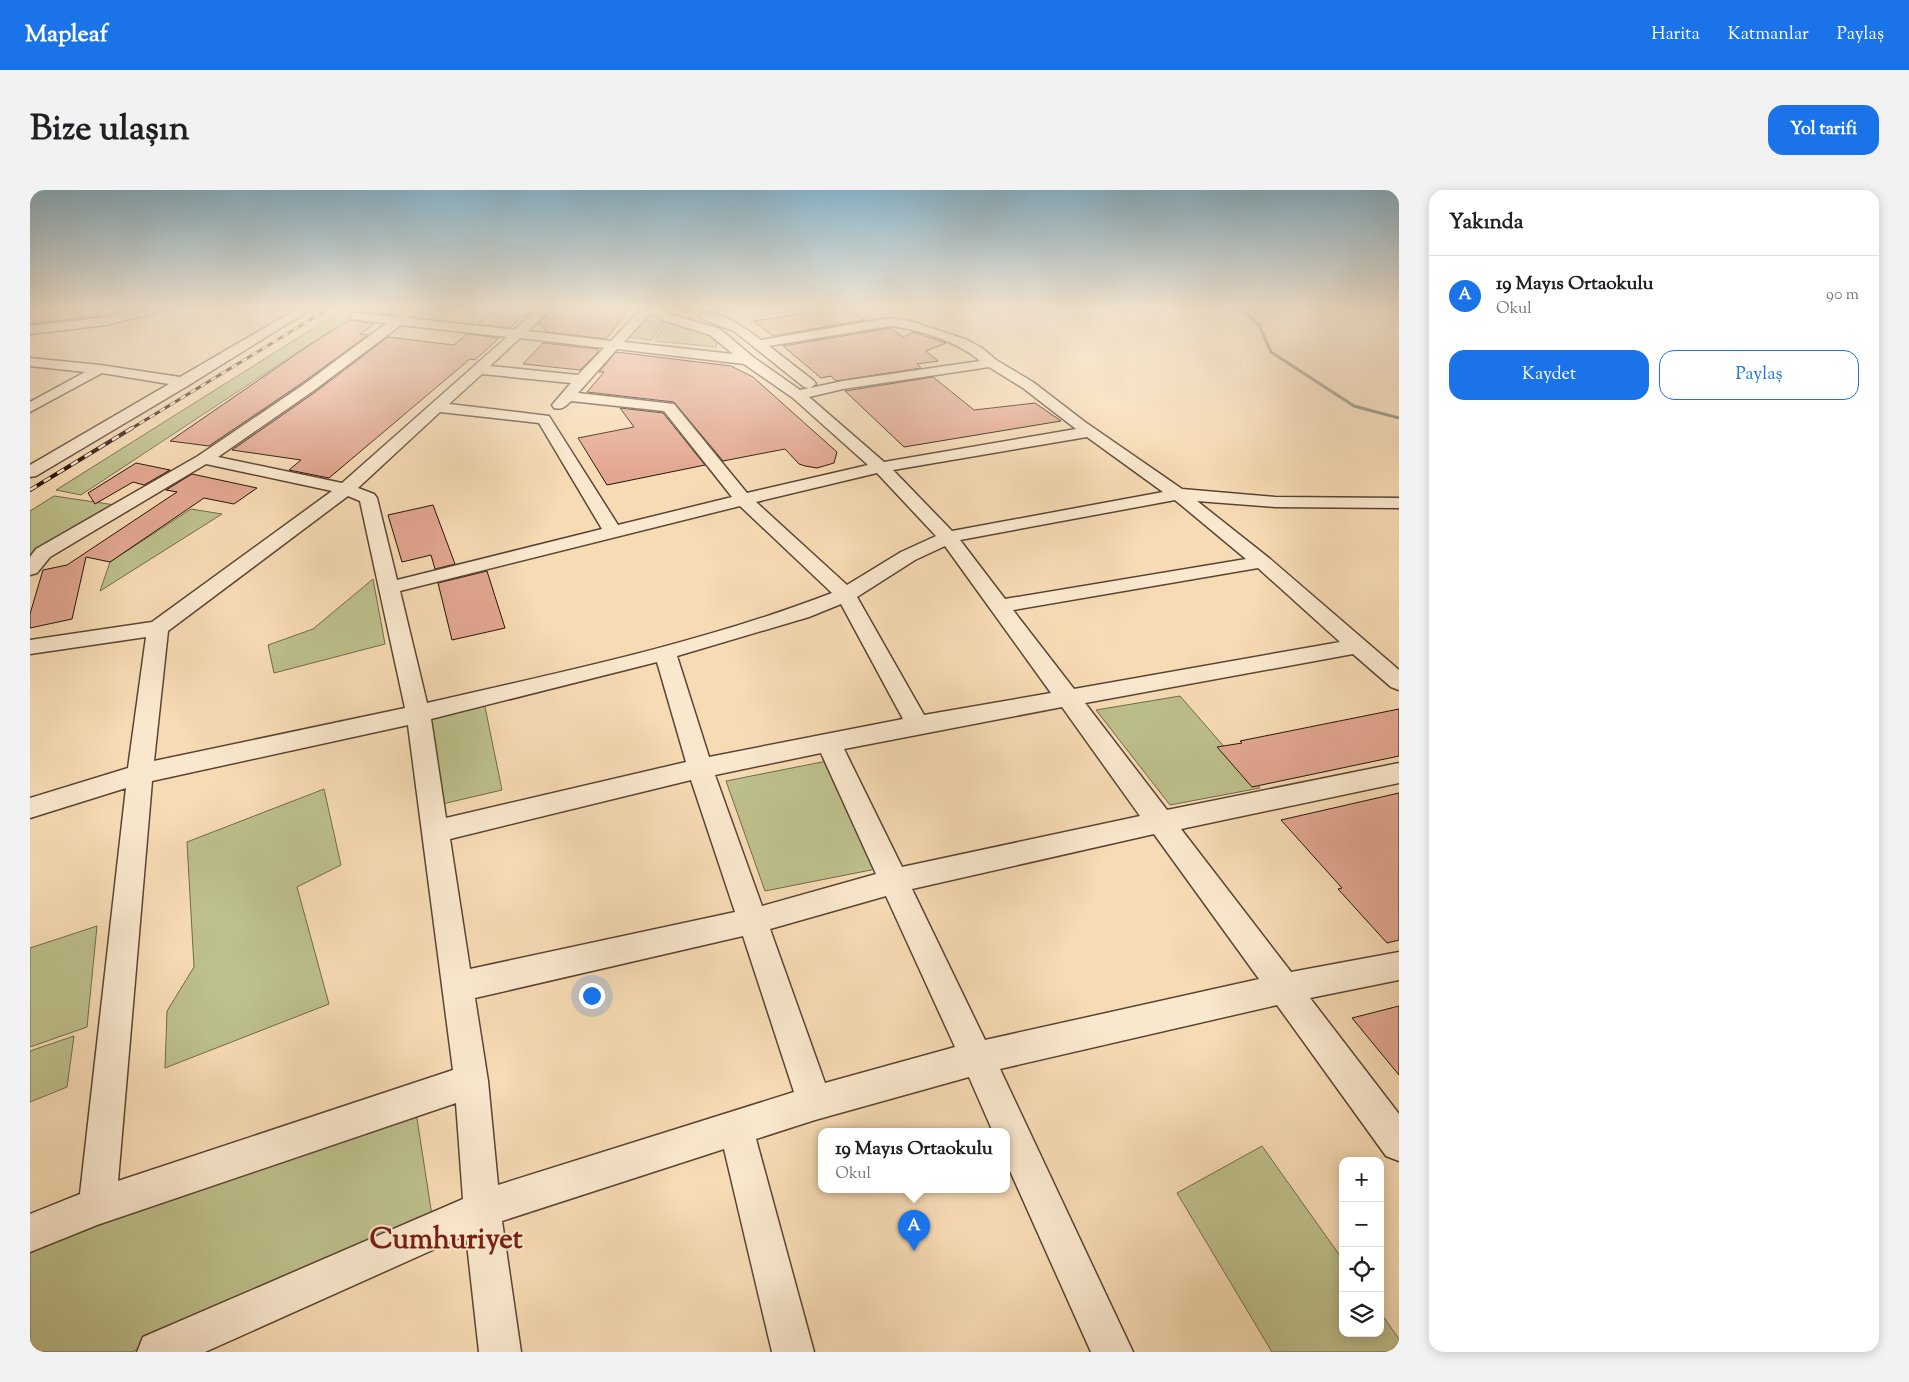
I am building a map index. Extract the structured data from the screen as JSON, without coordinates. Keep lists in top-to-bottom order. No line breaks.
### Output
{"districts":["Cumhuriyet"],"page":{"header":"Mapleaf","nav":["Harita","Katmanlar","Paylaş"],"title":"Bize ulaşın","buttons":["Yol tarifi",["Kaydet","Paylaş"]],"heading":"Yakında","list":[{"mark":"A","name":"19 Mayıs Ortaokulu","note":"Okul","value":"90 m"}],"popup":["19 Mayıs Ortaokulu","Okul"],"map_buttons":["+","−"],"pins":"A"}}
